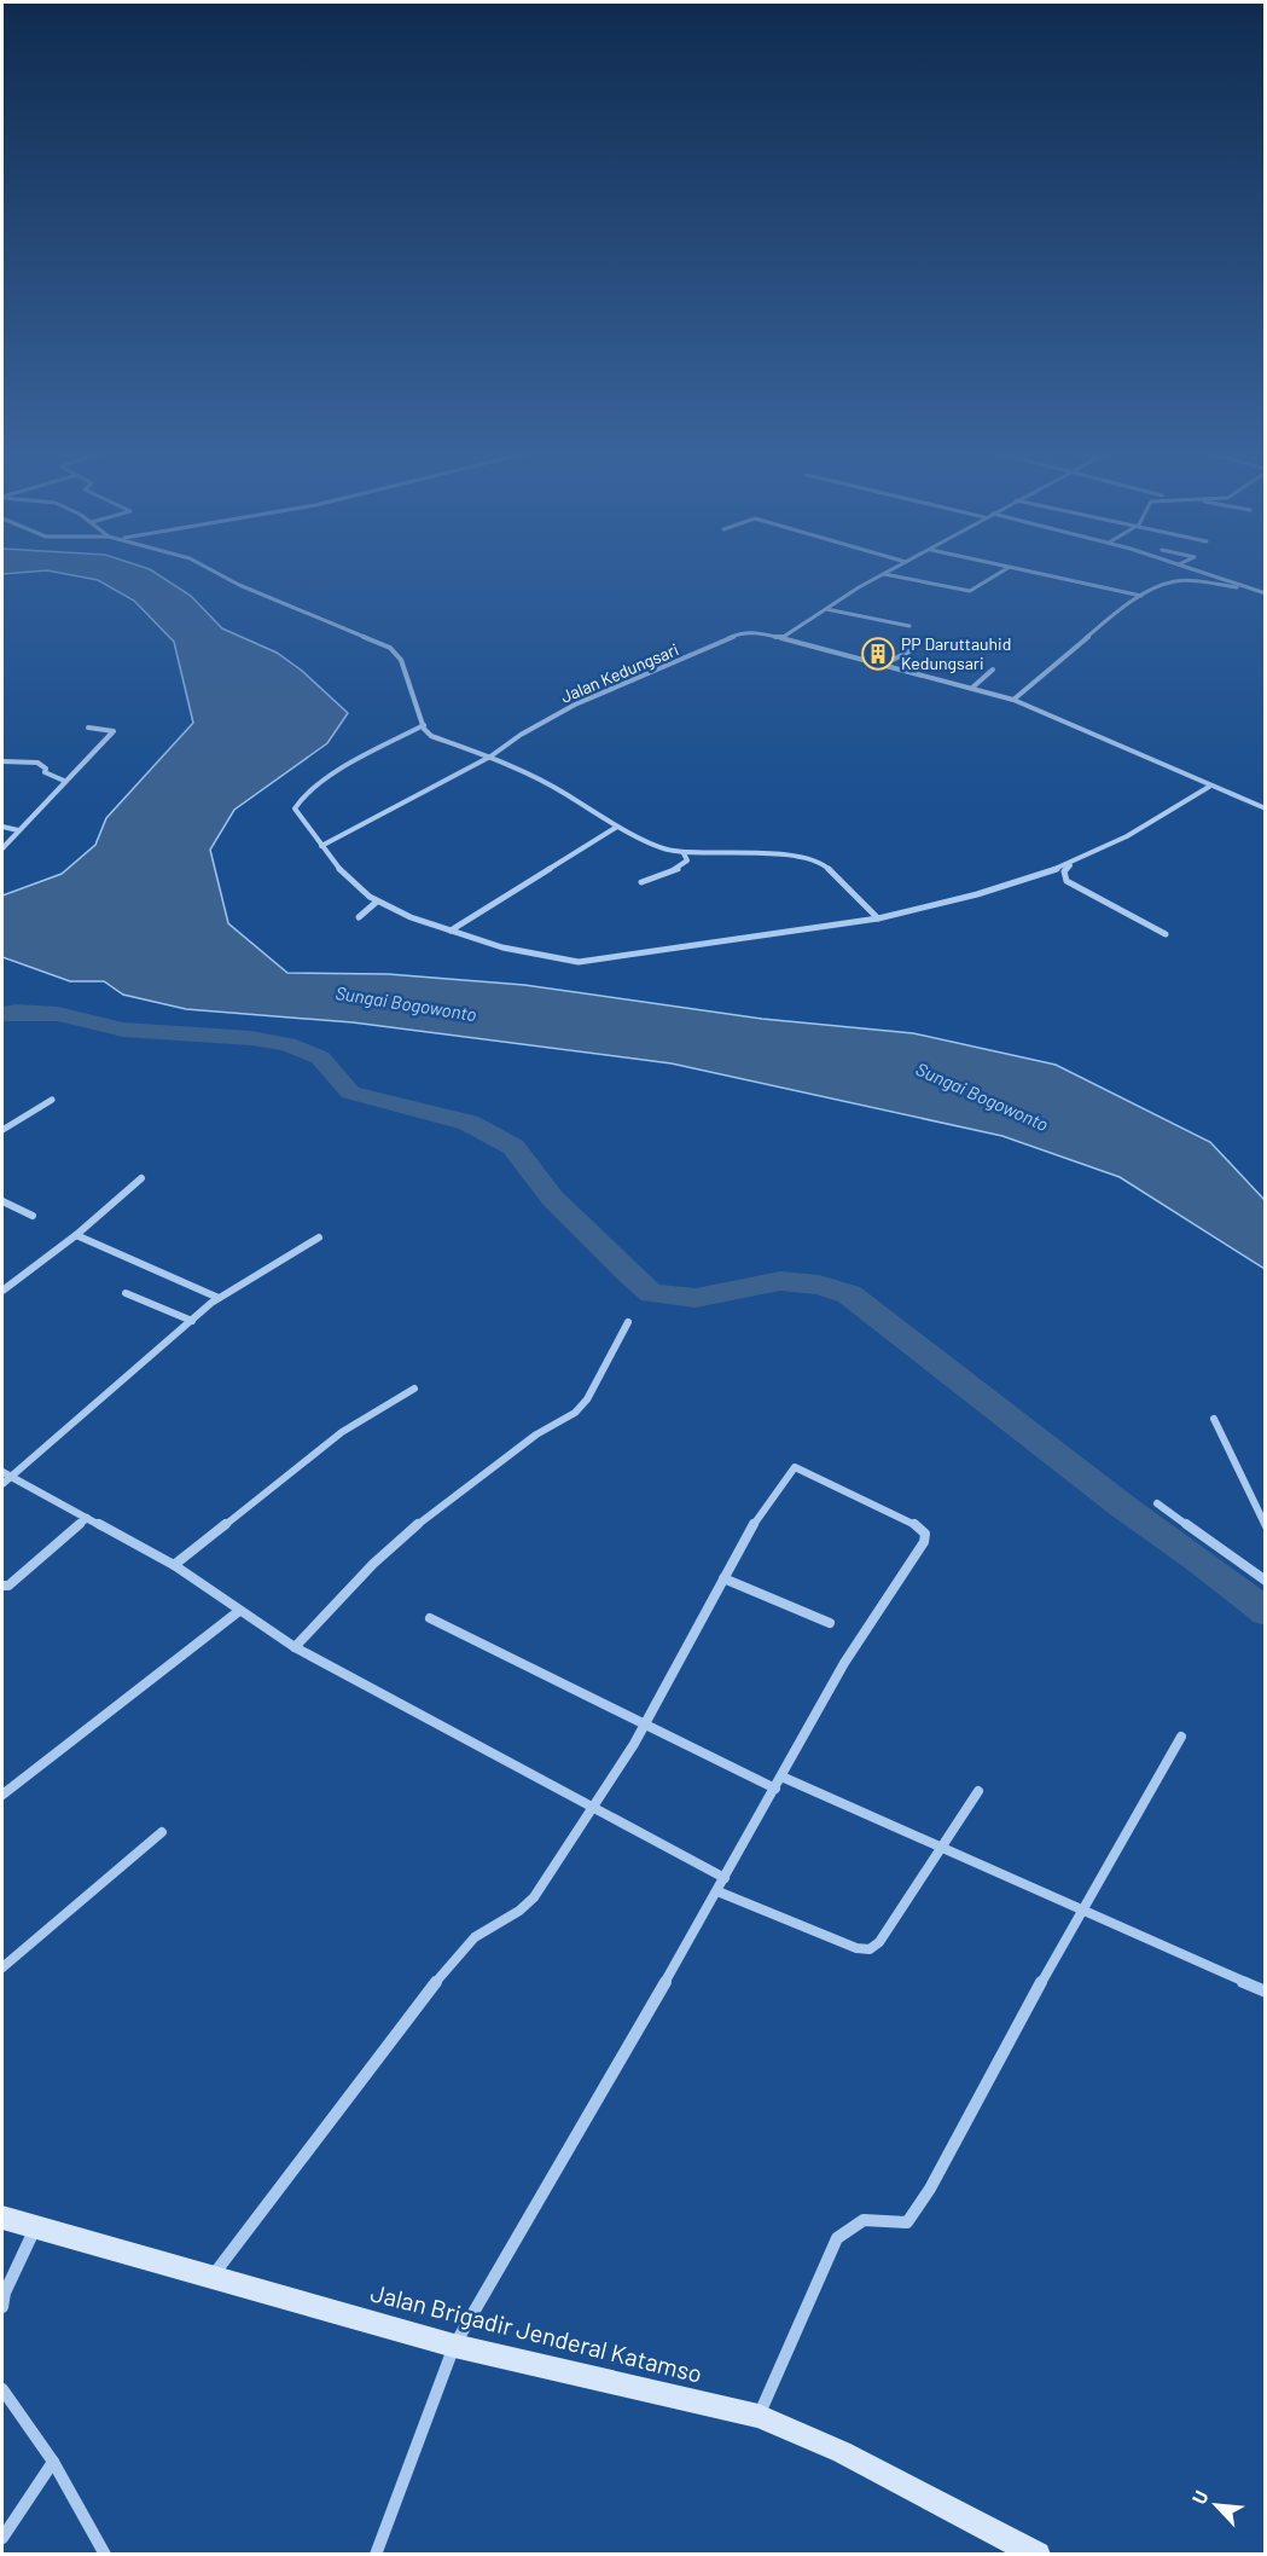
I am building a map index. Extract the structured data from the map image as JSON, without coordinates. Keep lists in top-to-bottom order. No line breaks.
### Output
{"streets":{"main road":["Jalan Brigadir Jenderal Katamso"],"street":["Jalan Kedungsari"]},"water":["Sungai Bogowonto"],"places":{"building":["PP Daruttauhid Kedungsari"]},"north":"top left"}
